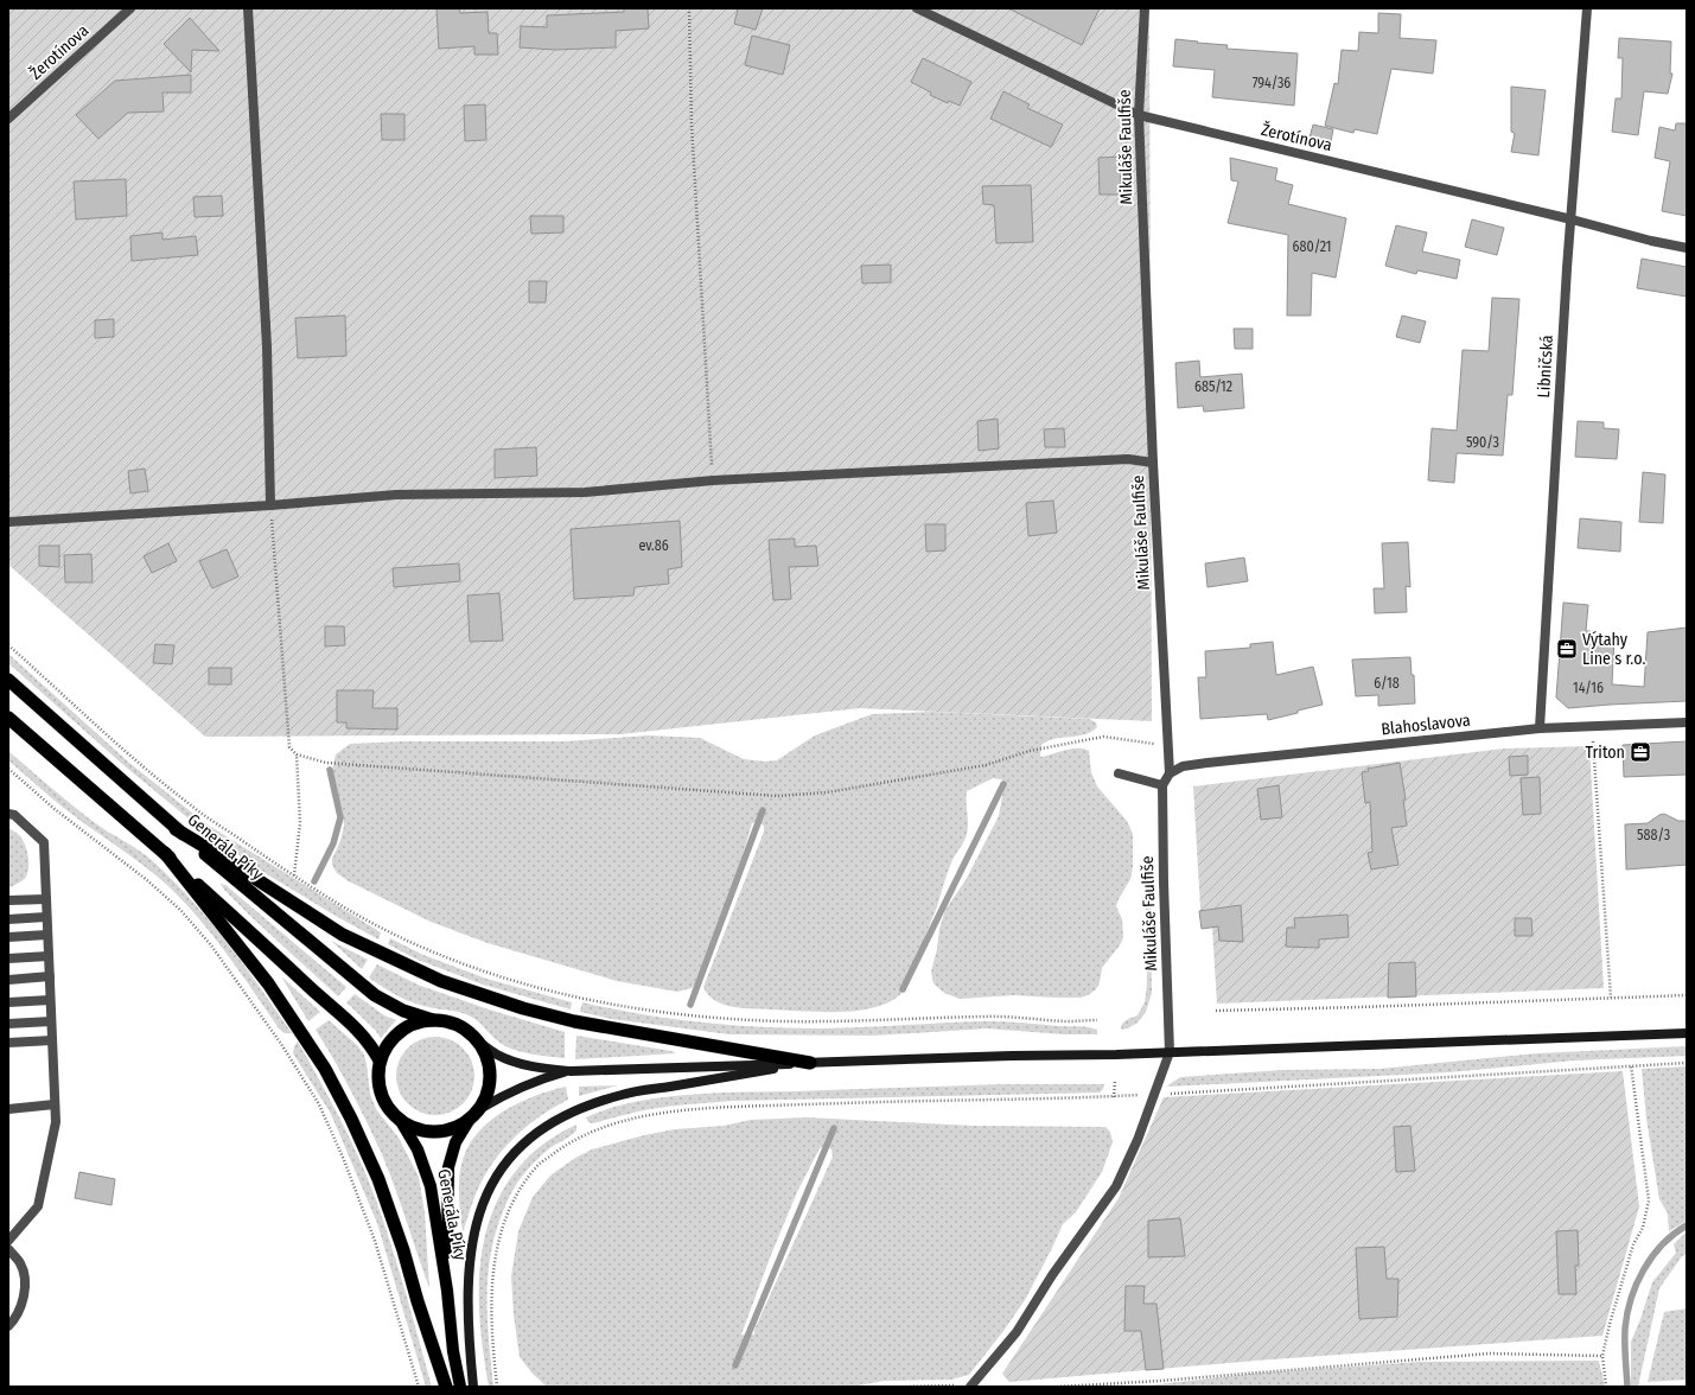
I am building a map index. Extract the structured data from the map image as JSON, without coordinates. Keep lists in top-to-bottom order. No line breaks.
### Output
{"streets":{"highway":["Generála Píky"],"street":["Žerotínova","Mikuláše Faulfiše","Libničská","Blahoslavova"]},"crossings":[["Žerotínova","Mikuláše Faulfiše"],["Žerotínova","Libničská"],["Mikuláše Faulfiše","Blahoslavova"],["Libničská","Blahoslavova"]],"places":{"office":["Výtahy Line s r.o.","Triton"]},"house_numbers":["794/36","680/21","685/12","590/3","ev.86","6/18","14/16","588/3"]}
